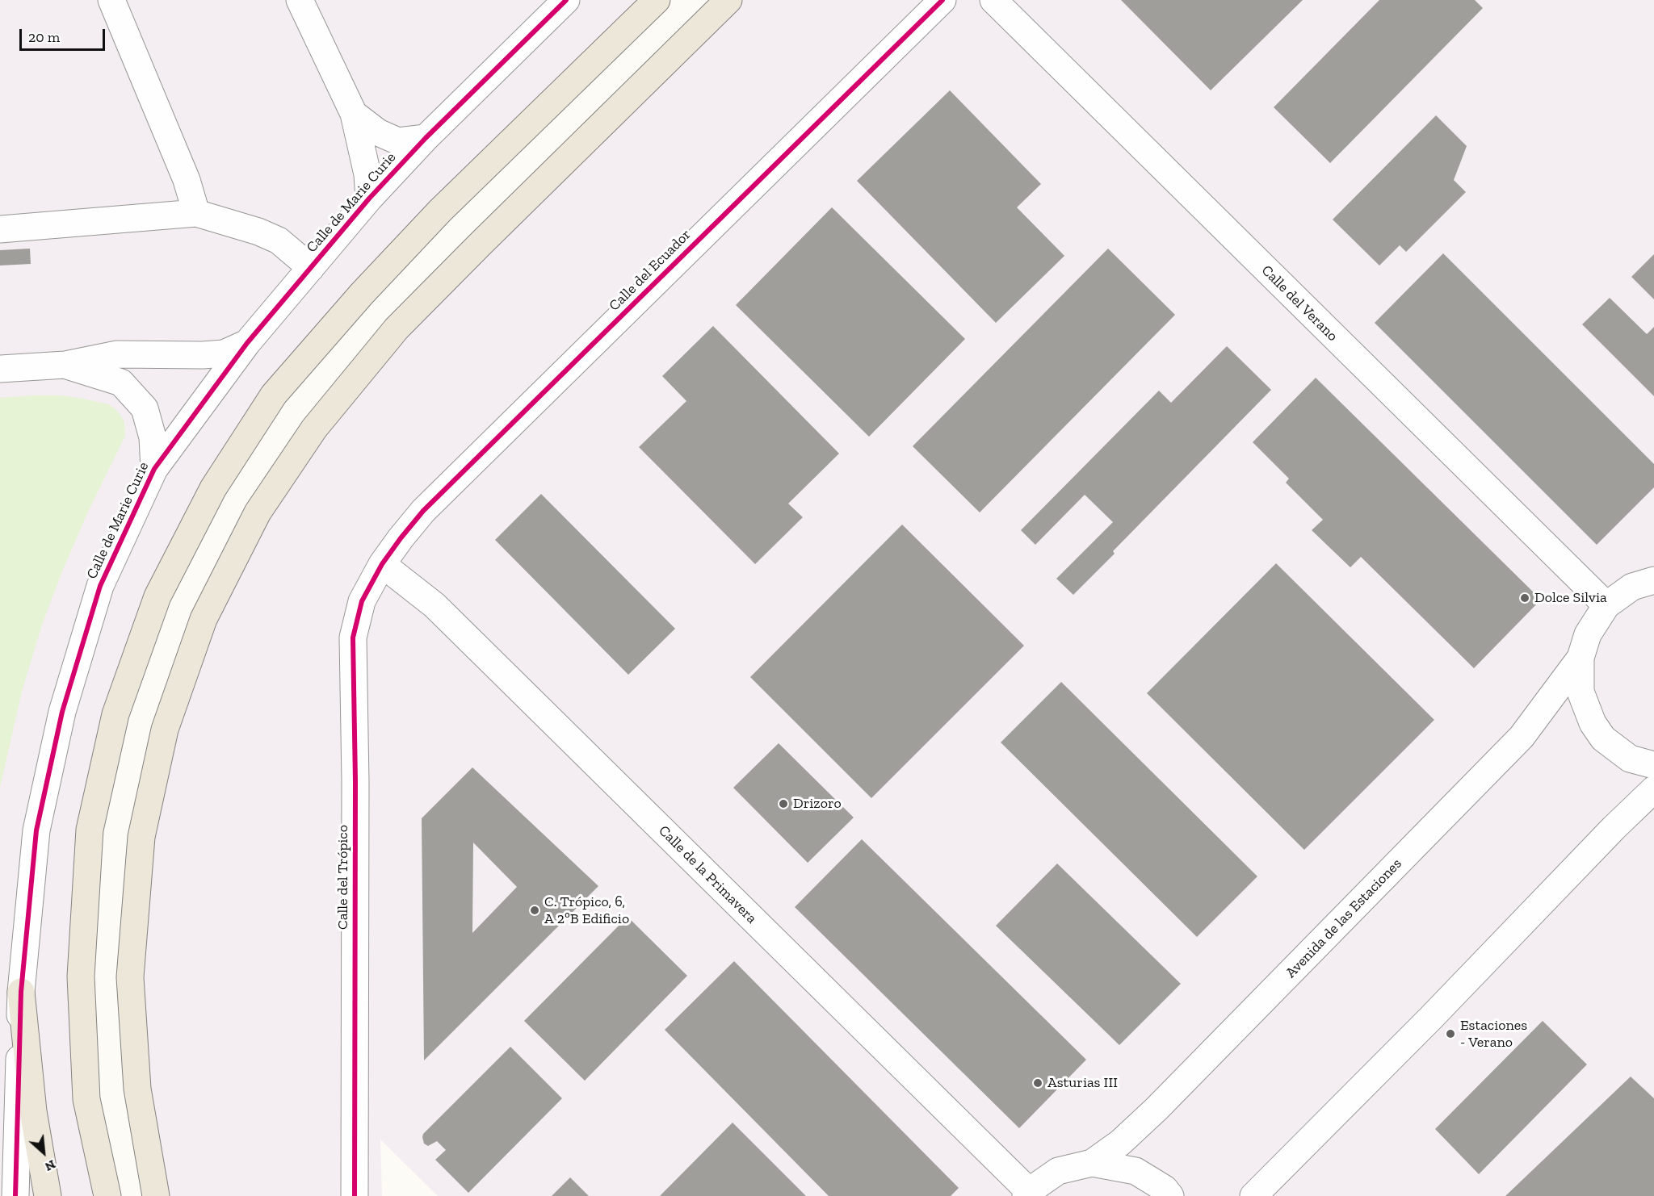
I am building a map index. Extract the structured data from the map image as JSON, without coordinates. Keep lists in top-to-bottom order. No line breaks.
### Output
{"streets":{"street":["Calle de Marie Curie","Calle del Ecuador","Calle del Verano","Calle de la Primavera","Calle del Trópico","Avenida de las Estaciones"]},"crossings":[["Calle del Ecuador","Calle de la Primavera"],["Calle del Ecuador","Calle del Trópico"],["Calle de la Primavera","Calle del Trópico"]],"places":["Dolce Silvia","Drizoro","C. Trópico, 6, A 2ºB Edificio","Estaciones - Verano","Asturias III"],"scale_bar":"20 m","north":"bottom right"}
